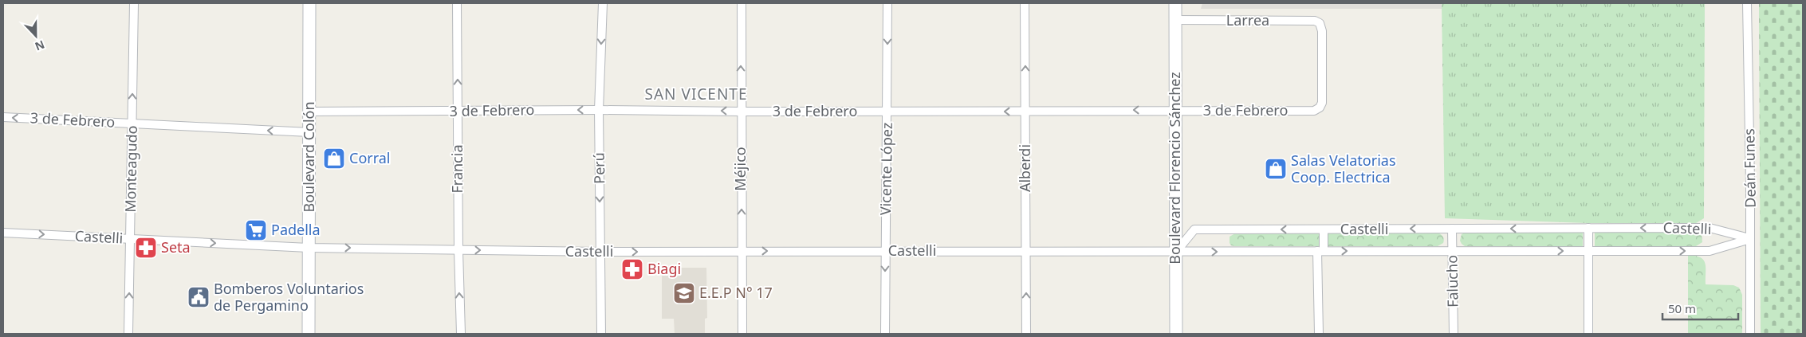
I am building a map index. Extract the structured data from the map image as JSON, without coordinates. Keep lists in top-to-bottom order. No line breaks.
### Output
{"streets":{"main road":["Boulevard Colón","Boulevard Florencio Sánchez"],"street":["Larrea","3 de Febrero","Perú","Alberdi","Deán Funes","Monteagudo","Francia","Méjico","Vicente López","Castelli","Falucho"]},"crossings":[["Larrea","3 de Febrero"],["Larrea","Boulevard Florencio Sánchez"],["3 de Febrero","Boulevard Colón"],["3 de Febrero","Perú"],["3 de Febrero","Alberdi"],["3 de Febrero","Boulevard Florencio Sánchez"],["3 de Febrero","Monteagudo"],["3 de Febrero","Francia"],["3 de Febrero","Méjico"],["3 de Febrero","Vicente López"],["Boulevard Colón","Castelli"],["Perú","Castelli"],["Alberdi","Castelli"],["Boulevard Florencio Sánchez","Castelli"],["Deán Funes","Castelli"],["Monteagudo","Castelli"],["Francia","Castelli"],["Méjico","Castelli"],["Vicente López","Castelli"],["Castelli","Falucho"]],"one_way":["3 de Febrero","Perú","Alberdi","Monteagudo","Francia","Méjico","Vicente López"],"districts":["SAN VICENTE"],"places":{"shop":["Corral","Salas Velatorias Coop. Electrica"],"supermarket":["Padella"],"pharmacy":["Seta","Biagi"],"school or university":["E.E.P N° 17"],"public building":["Bomberos Voluntarios de Pergamino"]},"scale_bar":"50 m","north":"bottom"}
